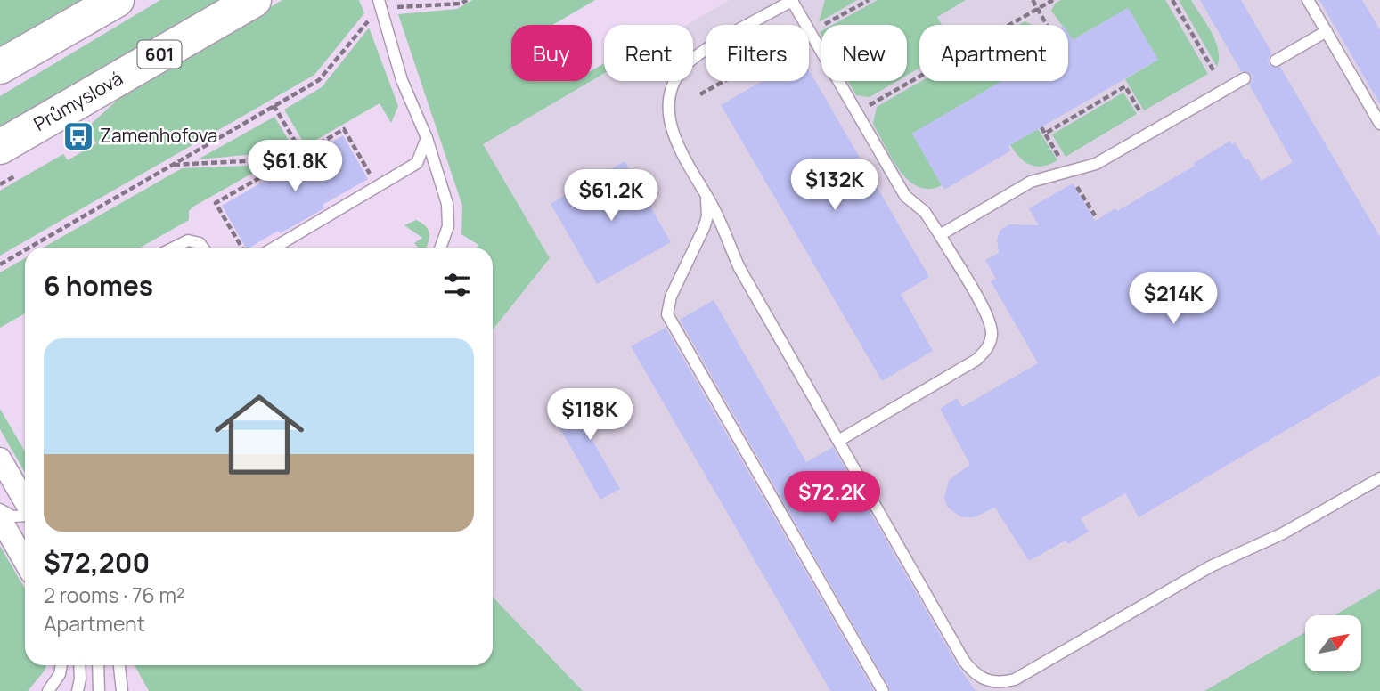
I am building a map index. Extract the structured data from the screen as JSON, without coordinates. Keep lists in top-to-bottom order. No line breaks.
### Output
{"streets":{"main road":["601","Průmyslová"]},"places":{"bus stop":["Zamenhofova"]},"north":"top right","page":{"chip":["Buy","Rent","Filters","New","Apartment"],"price":["$61.8K","$132K","$61.2K","$214K","$118K","$72.2K"],"heading":"6 homes","list":[{"name":"$72,200","note":"2 rooms · 76 m² · Apartment"}]}}
